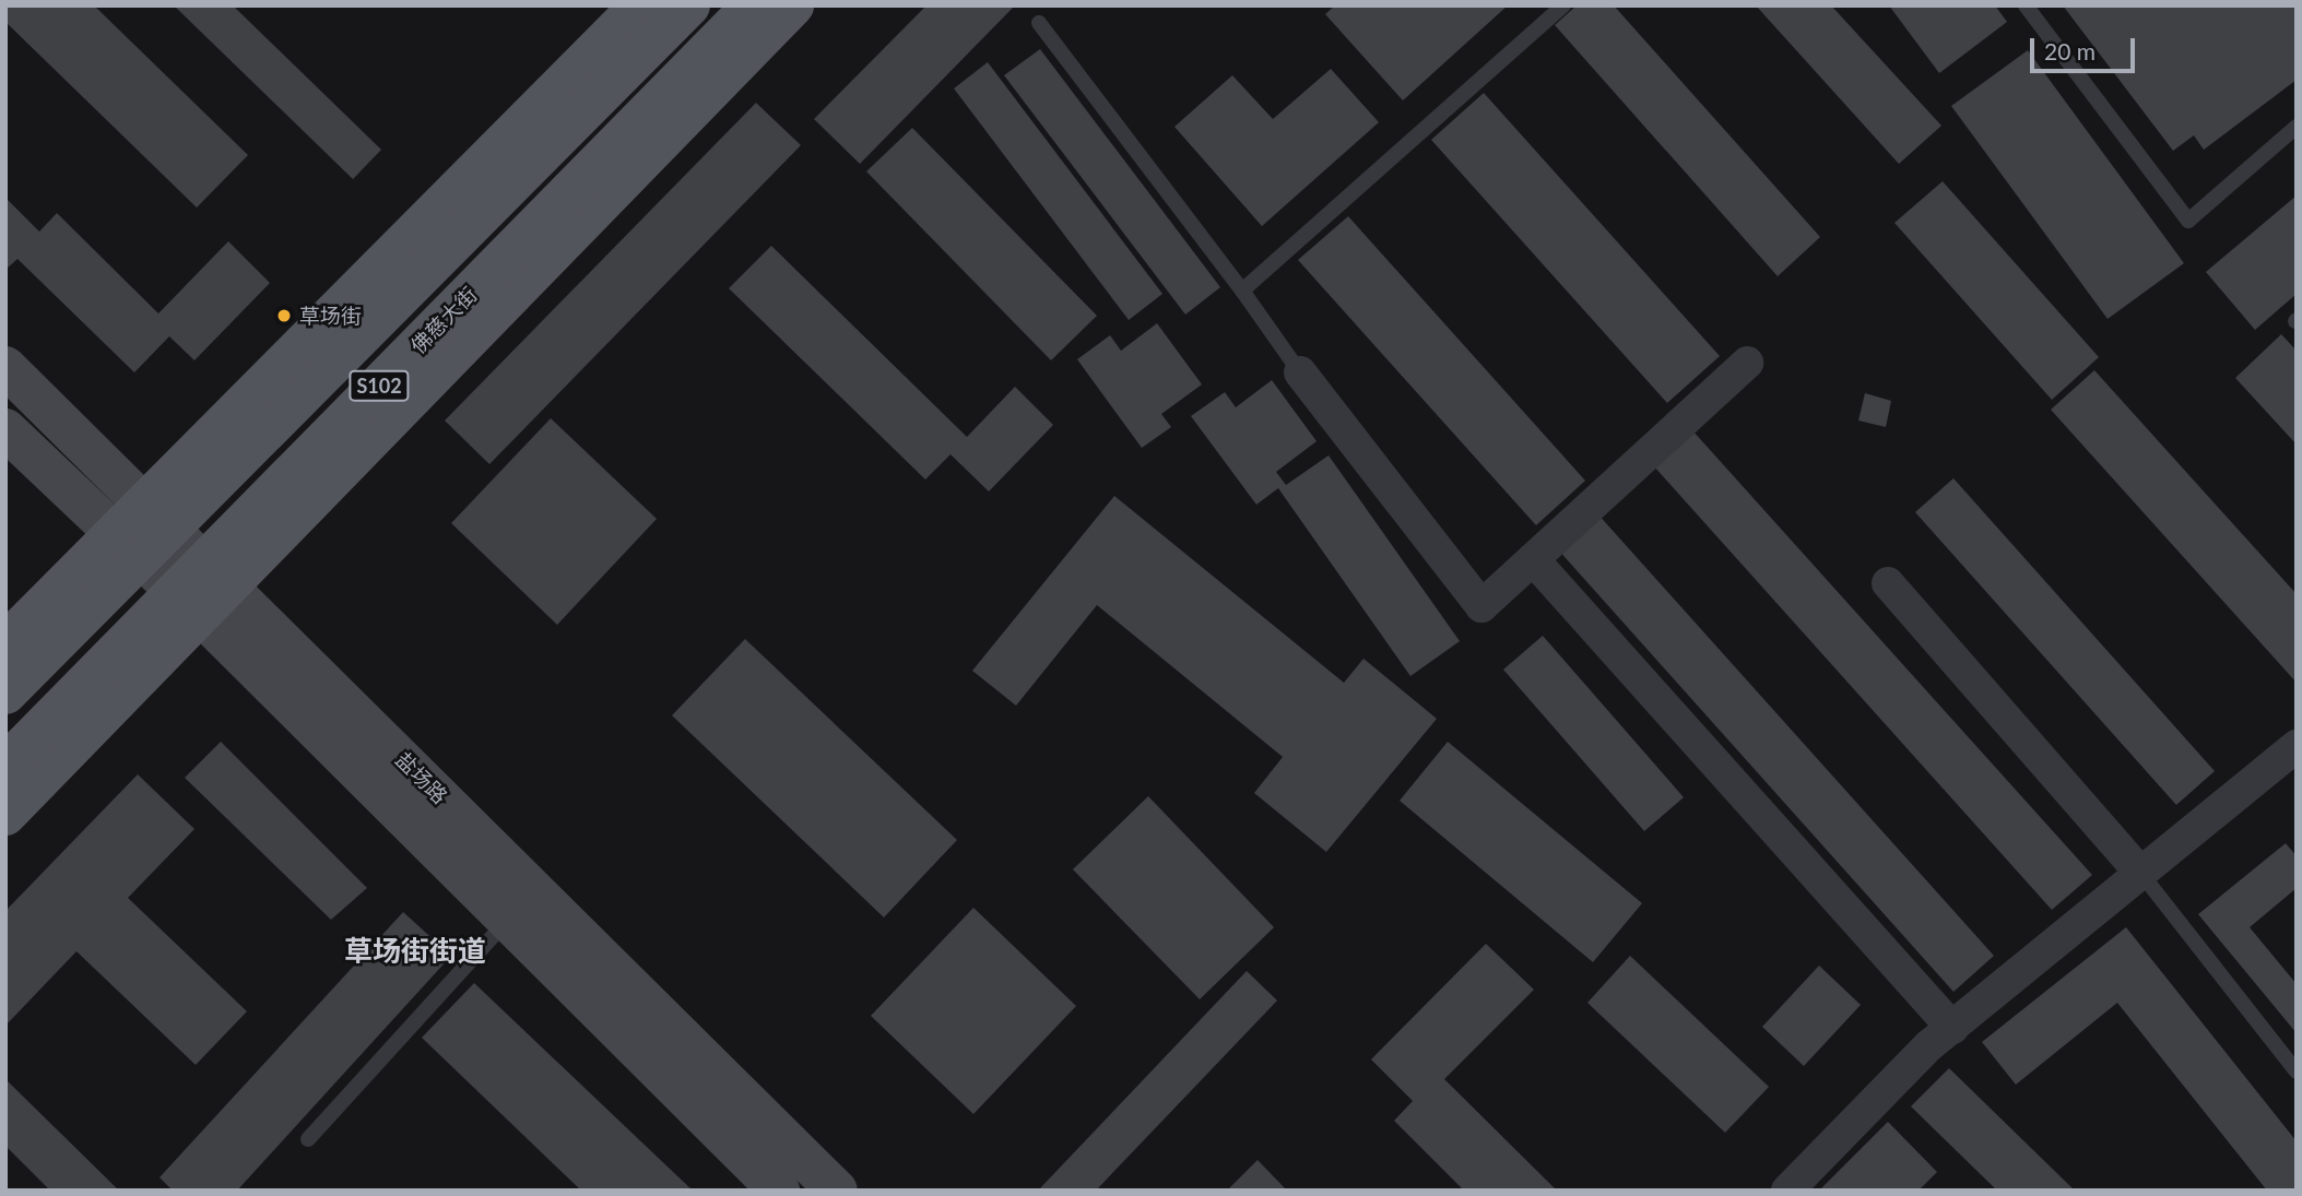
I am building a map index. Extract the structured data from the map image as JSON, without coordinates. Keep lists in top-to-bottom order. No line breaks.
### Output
{"streets":{"main road":["佛慈大街","S102","盐场路"]},"districts":["草场街街道"],"places":["草场街"],"scale_bar":"20 m"}
